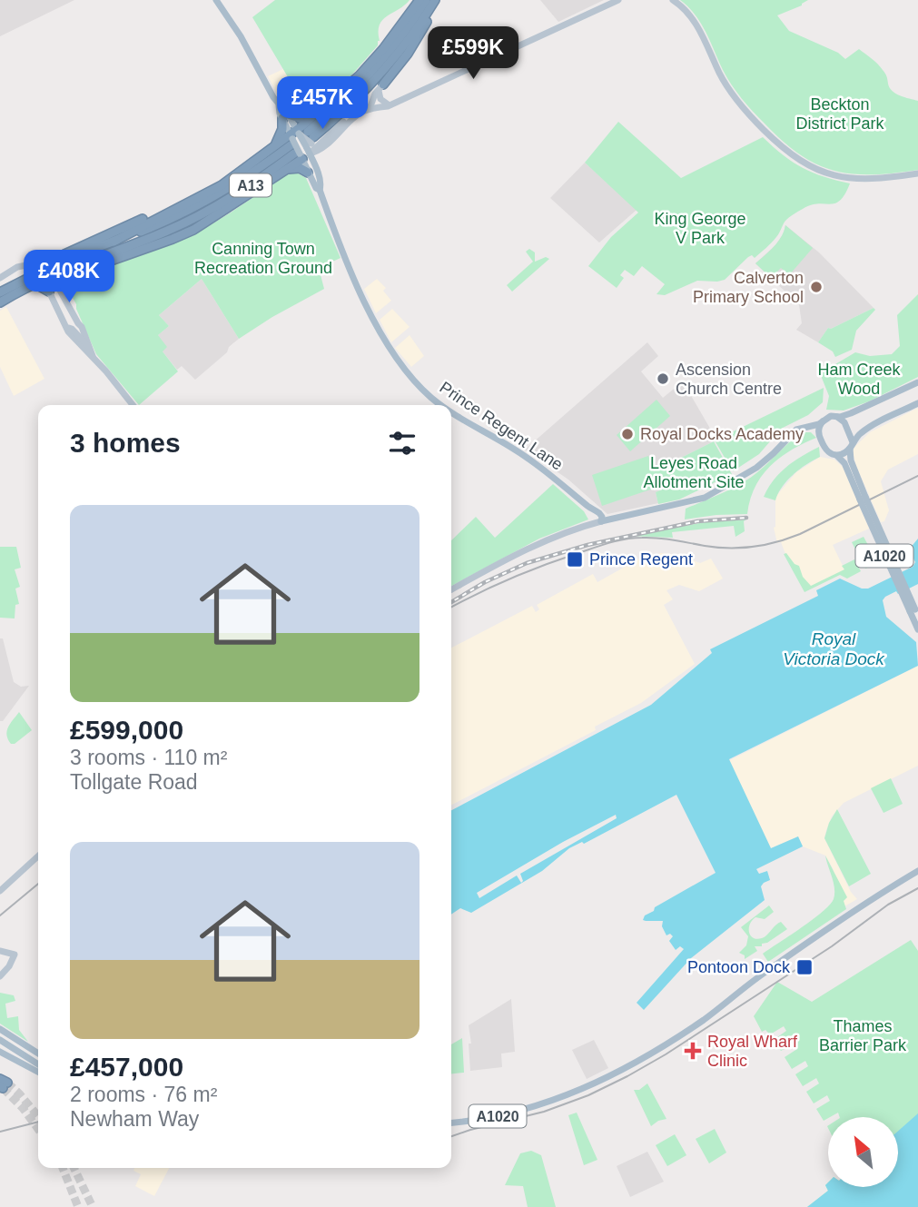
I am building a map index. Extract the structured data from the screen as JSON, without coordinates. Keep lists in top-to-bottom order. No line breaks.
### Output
{"streets":{"highway":["A13"],"main road":["Prince Regent Lane","A1020"]},"crossings":[["A13","Prince Regent Lane"]],"water":["Royal Victoria Dock"],"parks":["Beckton District Park","King George V Park","Canning Town Recreation Ground","Ham Creek Wood","Leyes Road Allotment Site","Thames Barrier Park"],"places":{"other":["Calverton Primary School","Ascension Church Centre","Royal Docks Academy"],"transit":["Prince Regent","Pontoon Dock"],"health":["Royal Wharf Clinic"]},"north":"top left","page":{"price":["£599K","£457K","£408K"],"heading":"3 homes","list":[{"name":"£599,000","note":"3 rooms · 110 m² · Tollgate Road"},{"name":"£457,000","note":"2 rooms · 76 m² · Newham Way"}]}}
